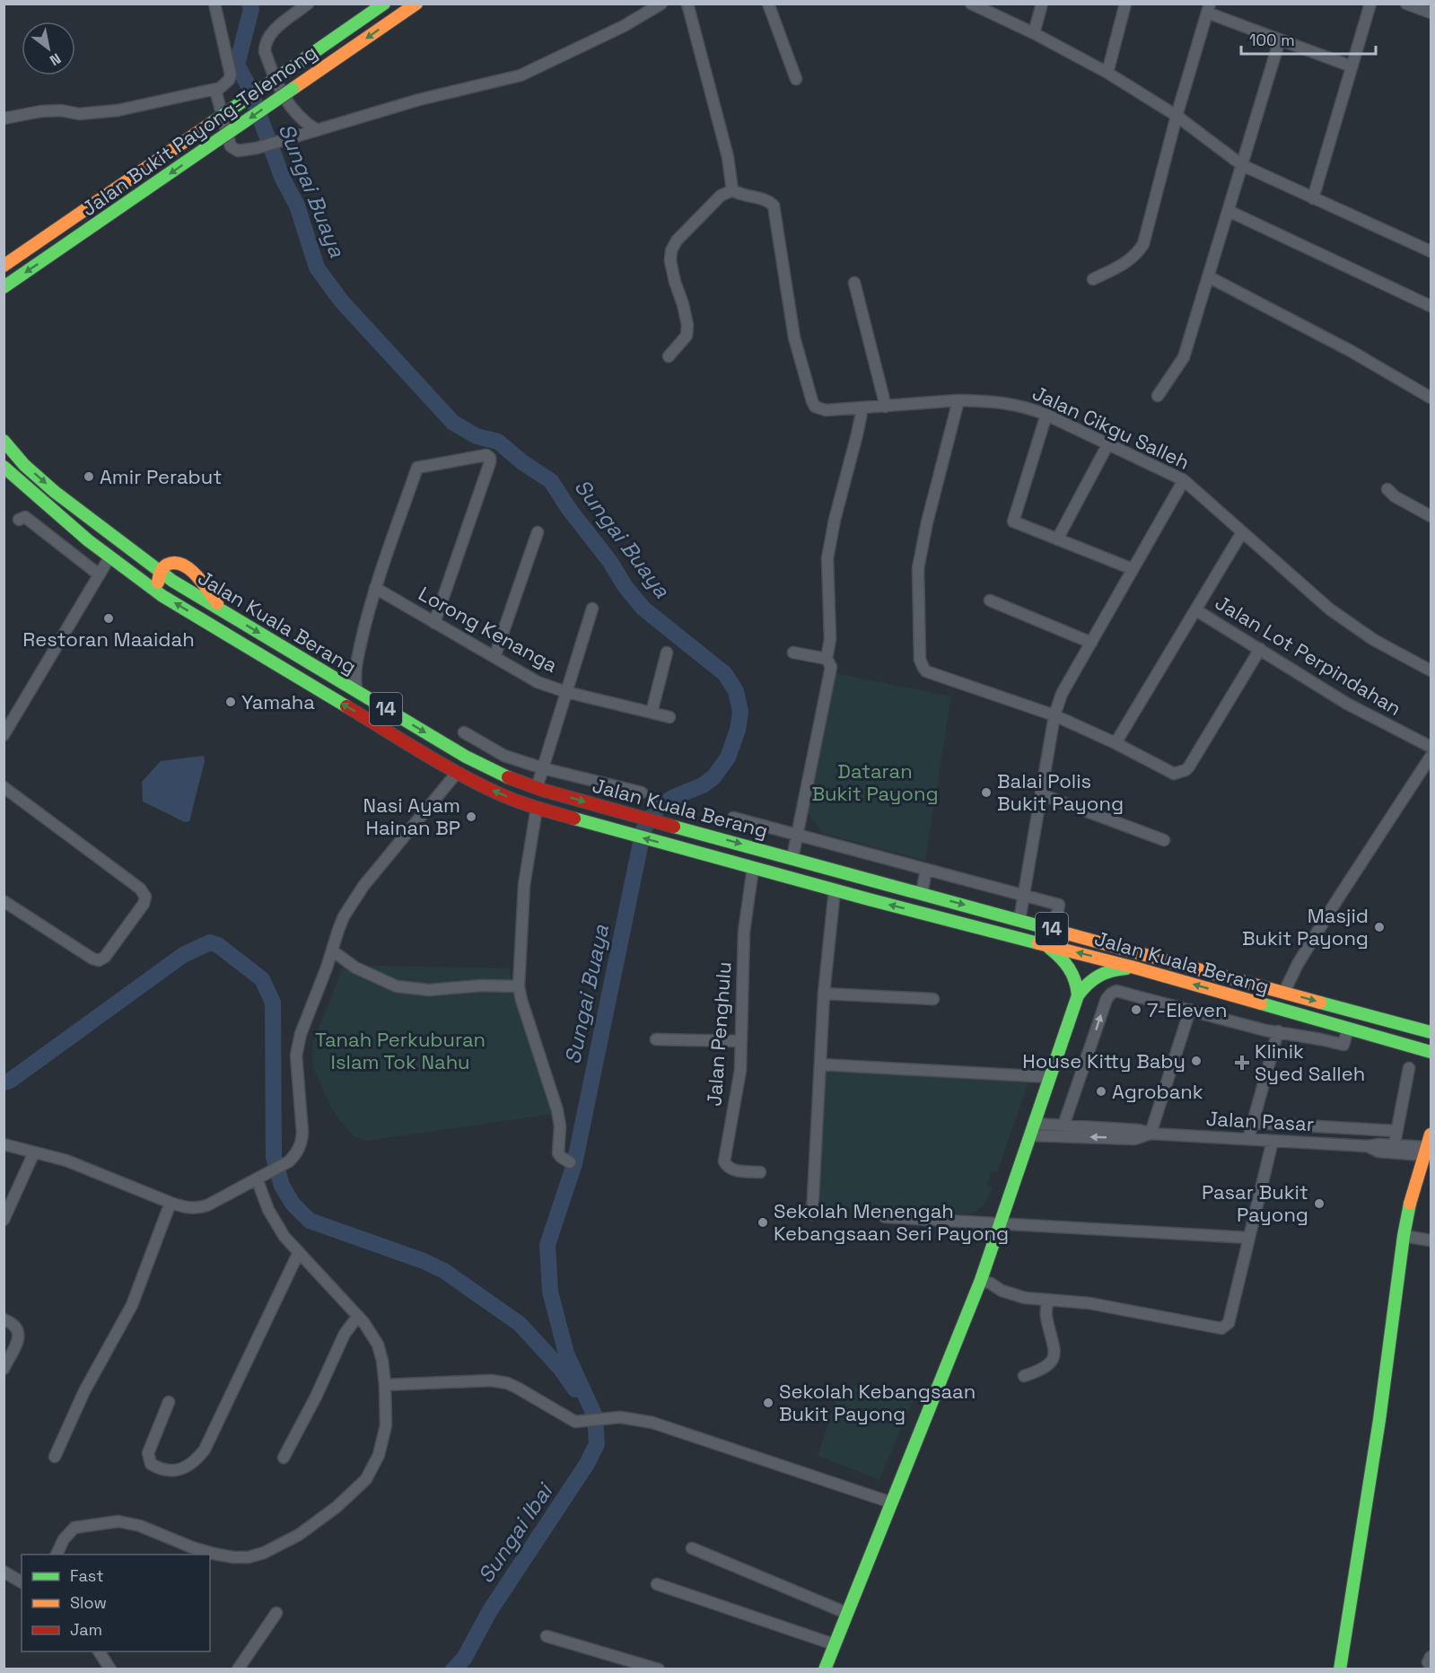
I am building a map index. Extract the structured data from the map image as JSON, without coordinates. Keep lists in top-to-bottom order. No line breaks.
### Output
{"streets":{"main road":["Jalan Bukit Payong-Telemong","Jalan Kuala Berang","14"],"street":["Jalan Cikgu Salleh","Lorong Kenanga","Jalan Lot Perpindahan","Jalan Penghulu","Jalan Pasar"]},"crossings":[["Jalan Kuala Berang","Jalan Penghulu"]],"water":["Sungai Buaya","Sungai Ibai"],"parks":["Dataran Bukit Payong","Tanah Perkuburan Islam Tok Nahu"],"places":{"other":["Amir Perabut","Restoran Maaidah","Yamaha","Balai Polis Bukit Payong","Nasi Ayam Hainan BP","Masjid Bukit Payong","7-Eleven","House Kitty Baby","Agrobank","Pasar Bukit Payong","Sekolah Menengah Kebangsaan Seri Payong","Sekolah Kebangsaan Bukit Payong"],"health":["Klinik Syed Salleh"]},"legend":["Fast","Slow","Jam"],"scale_bar":"100 m","north":"bottom right"}
